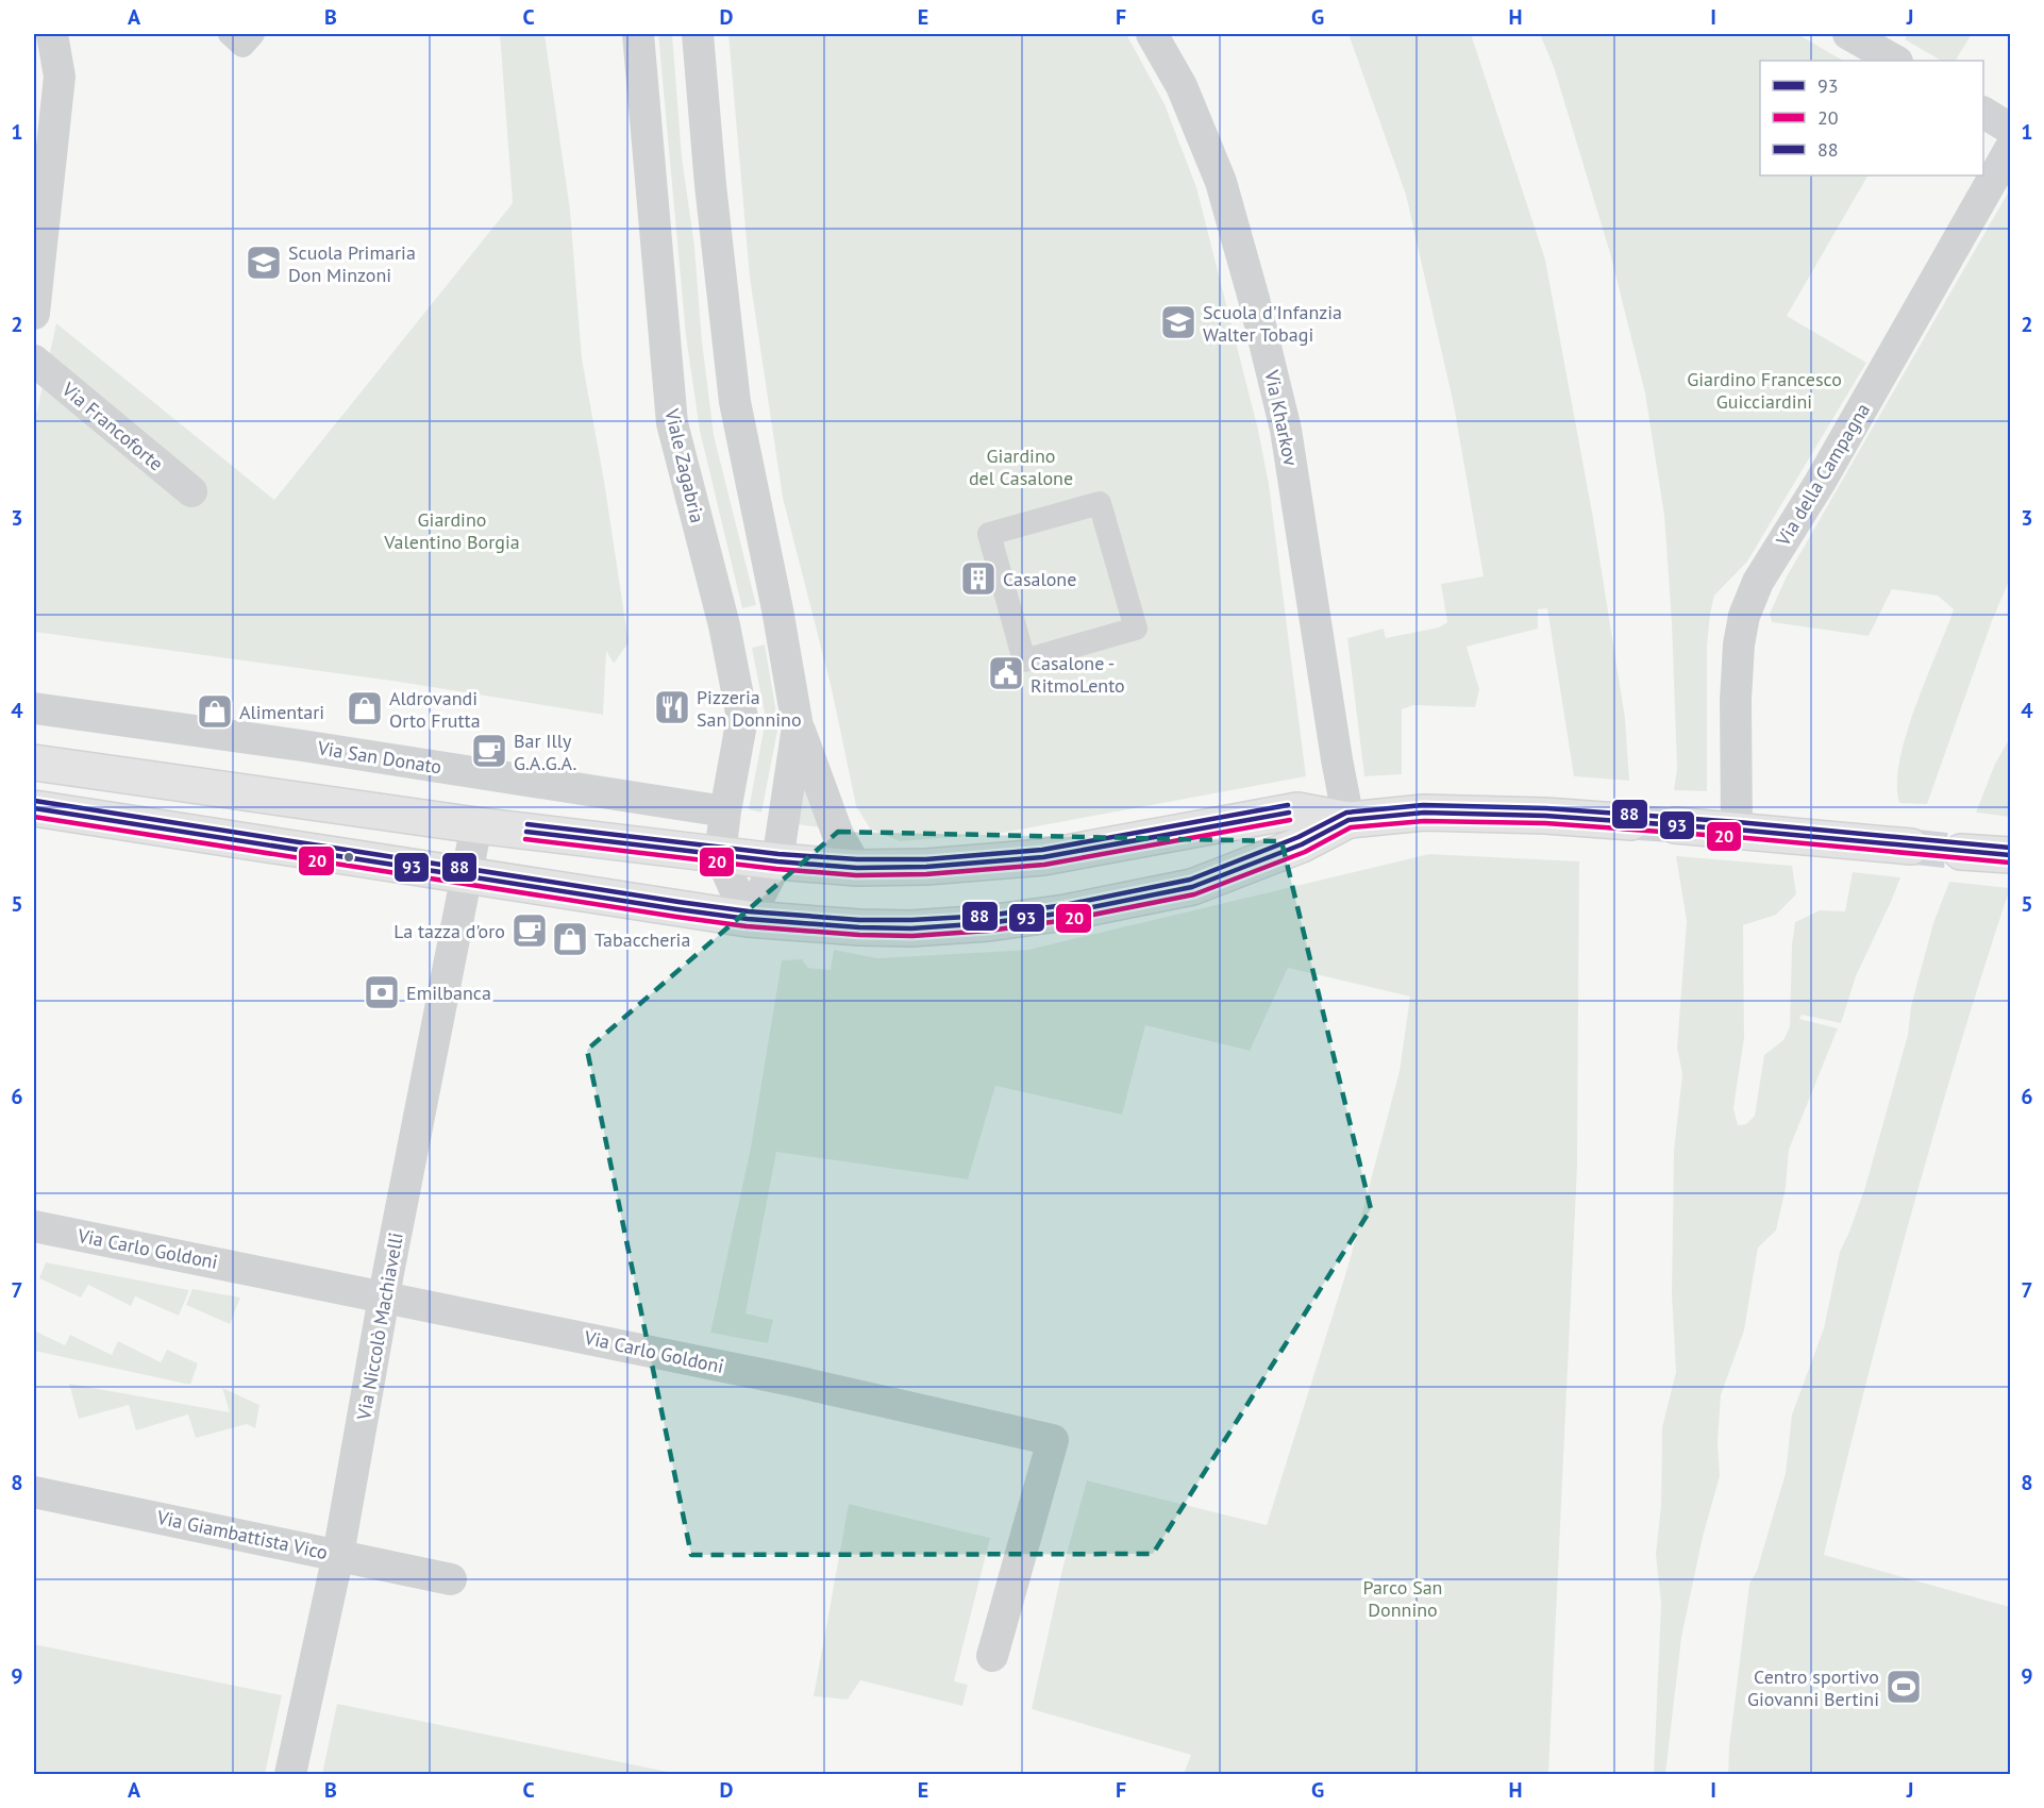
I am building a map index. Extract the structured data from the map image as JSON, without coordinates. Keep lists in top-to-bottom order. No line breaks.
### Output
{"streets":{"street":["Via Kharkov","Via Francoforte","Viale Zagabria","Via della Campagna","Via San Donato","Via Carlo Goldoni","Via Niccolò Machiavelli","Via Giambattista Vico"]},"crossings":[["Viale Zagabria","Via San Donato"],["Via Carlo Goldoni","Via Niccolò Machiavelli"],["Via Niccolò Machiavelli","Via Giambattista Vico"]],"parks":["Giardino Francesco Guicciardini","Giardino del Casalone","Giardino Valentino Borgia","Parco San Donnino"],"places":{"school or university":["Scuola Primaria Don Minzoni","Scuola d'Infanzia Walter Tobagi"],"building":["Casalone"],"public building":["Casalone - RitmoLento"],"restaurant":["Pizzeria San Donnino"],"shop":["Aldrovandi Orto Frutta","Alimentari","Tabaccheria"],"cafe":["Bar Illy G.A.G.A.","La tazza d'oro"],"bank":["Emilbanca"],"sports":["Centro sportivo Giovanni Bertini"]},"lines":["transit line 88","transit line 93","transit line 20"],"legend":["93","20","88"],"grid":{"columns":["A","B","C","D","E","F","G","H","I","J"],"rows":["1","2","3","4","5","6","7","8","9"]}}
